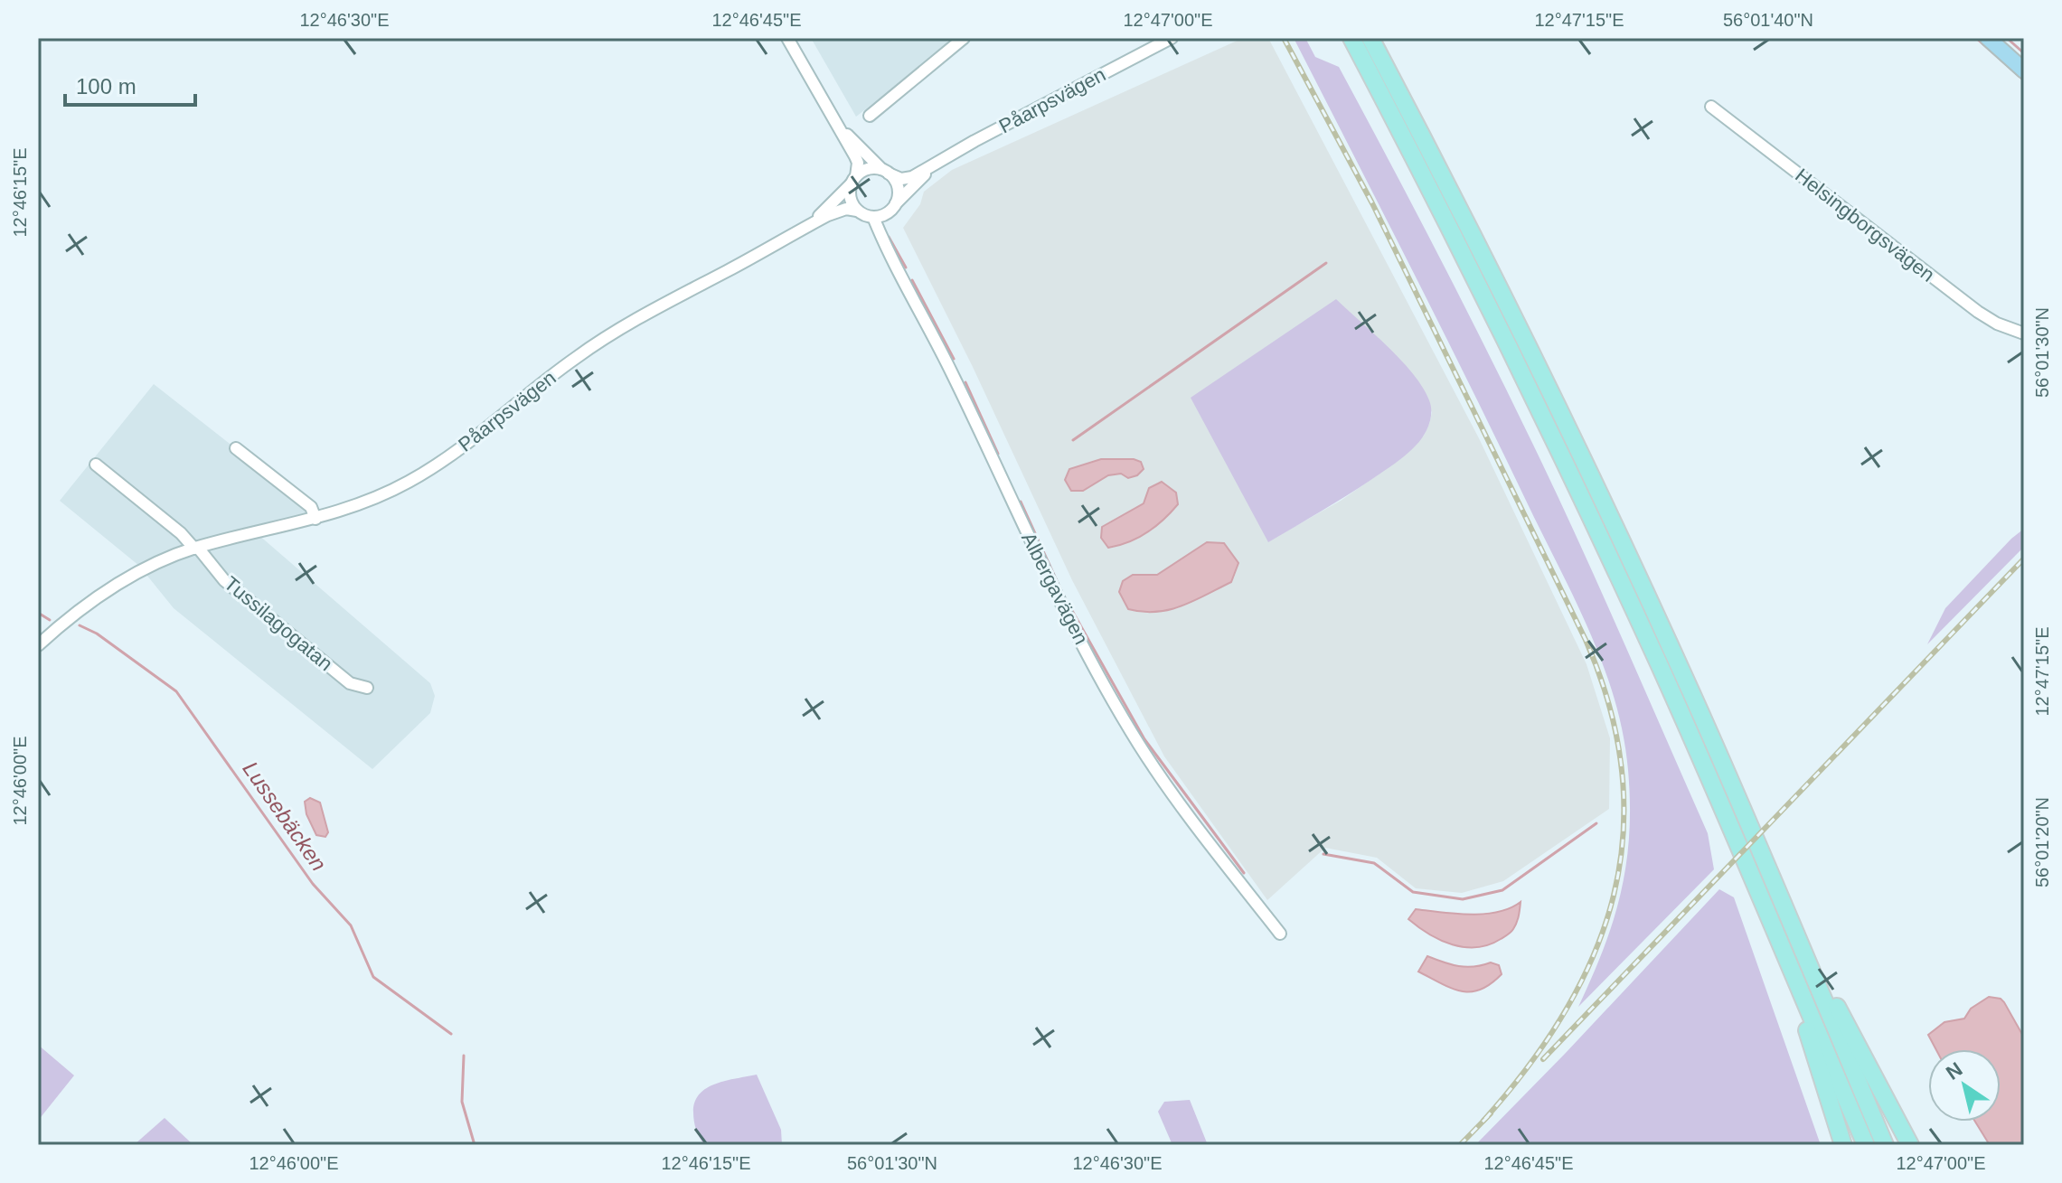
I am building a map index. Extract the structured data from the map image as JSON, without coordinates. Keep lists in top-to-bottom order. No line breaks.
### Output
{"streets":{"street":["Påarpsvägen","Helsingborgsvägen","Albergavägen","Tussilagogatan"]},"crossings":[["Påarpsvägen","Albergavägen"],["Påarpsvägen","Tussilagogatan"]],"water":["Lussebäcken"],"scale_bar":"100 m","north":"top left","coordinates":["12°46'30\"E","12°46'45\"E","12°47'00\"E","12°47'15\"E","56°01'40\"N","12°46'15\"E","56°01'30\"N","12°46'00\"E","56°01'20\"N"]}
